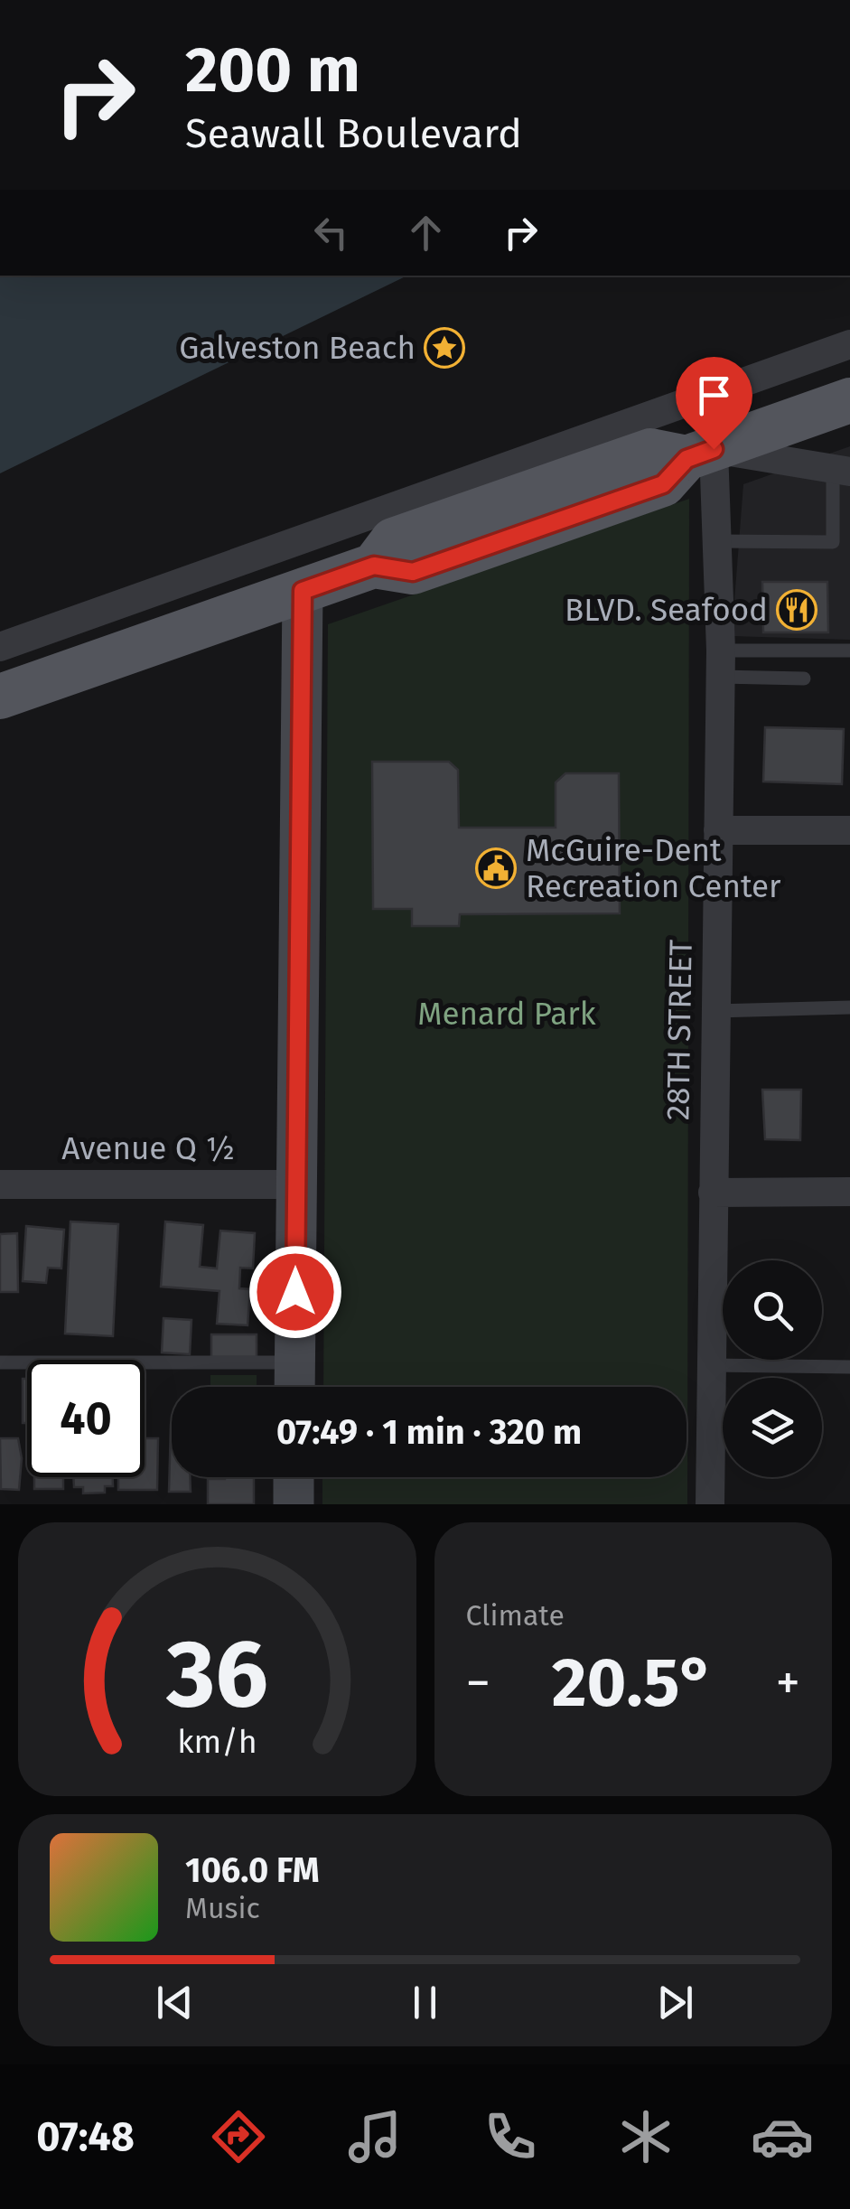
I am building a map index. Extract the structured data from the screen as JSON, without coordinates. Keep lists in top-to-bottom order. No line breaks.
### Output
{"streets":{"street":["28TH STREET","Avenue Q ½"]},"parks":["Menard Park"],"places":{"place":["Galveston Beach"],"restaurant":["BLVD. Seafood"],"public building":["McGuire-Dent Recreation Center"]},"page":{"turn":["200 m","Seawall Boulevard"],"limit":"40","trip":"07:49 · 1 min · 320 m","tile":"Climate","heat":["−","20.5°","+"],"song":["106.0 FM","Music"],"tabs":"07:48","gauge":["36","km/h"]}}
